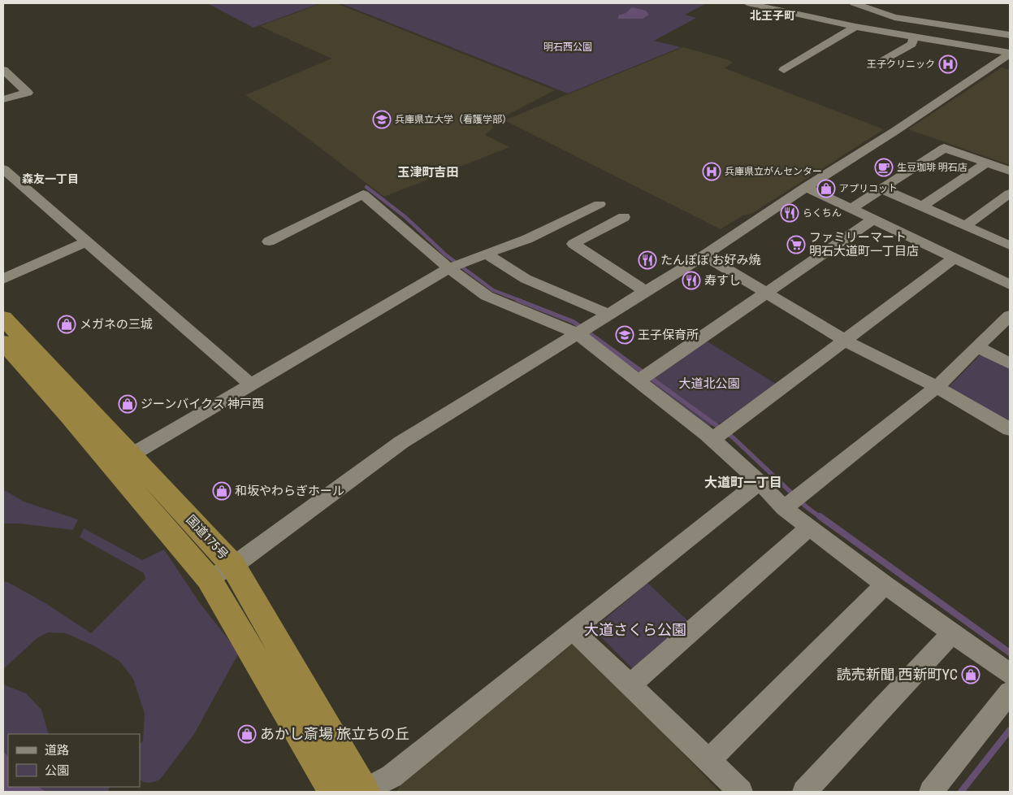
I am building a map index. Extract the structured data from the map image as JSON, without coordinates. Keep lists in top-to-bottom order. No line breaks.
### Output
{"streets":{"highway":["国道175号"]},"districts":["北王子町","玉津町吉田","森友一丁目","大道町一丁目"],"parks":["明石西公園","大道北公園","大道さくら公園"],"places":{"hospital":["王子クリニック","兵庫県立がんセンター"],"school or university":["兵庫県立大学（看護学部）","王子保育所"],"cafe":["生豆珈琲 明石店"],"shop":["アプリコット","メガネの三城","ジーンバイクス 神戸西","和坂やわらぎホール","読売新聞 西新町YC","あかし斎場 旅立ちの丘"],"restaurant":["らくちん","たんぽぽ お好み焼","寿すし"],"supermarket":["ファミリーマート 明石大道町一丁目店"]},"legend":["道路","公園"]}
